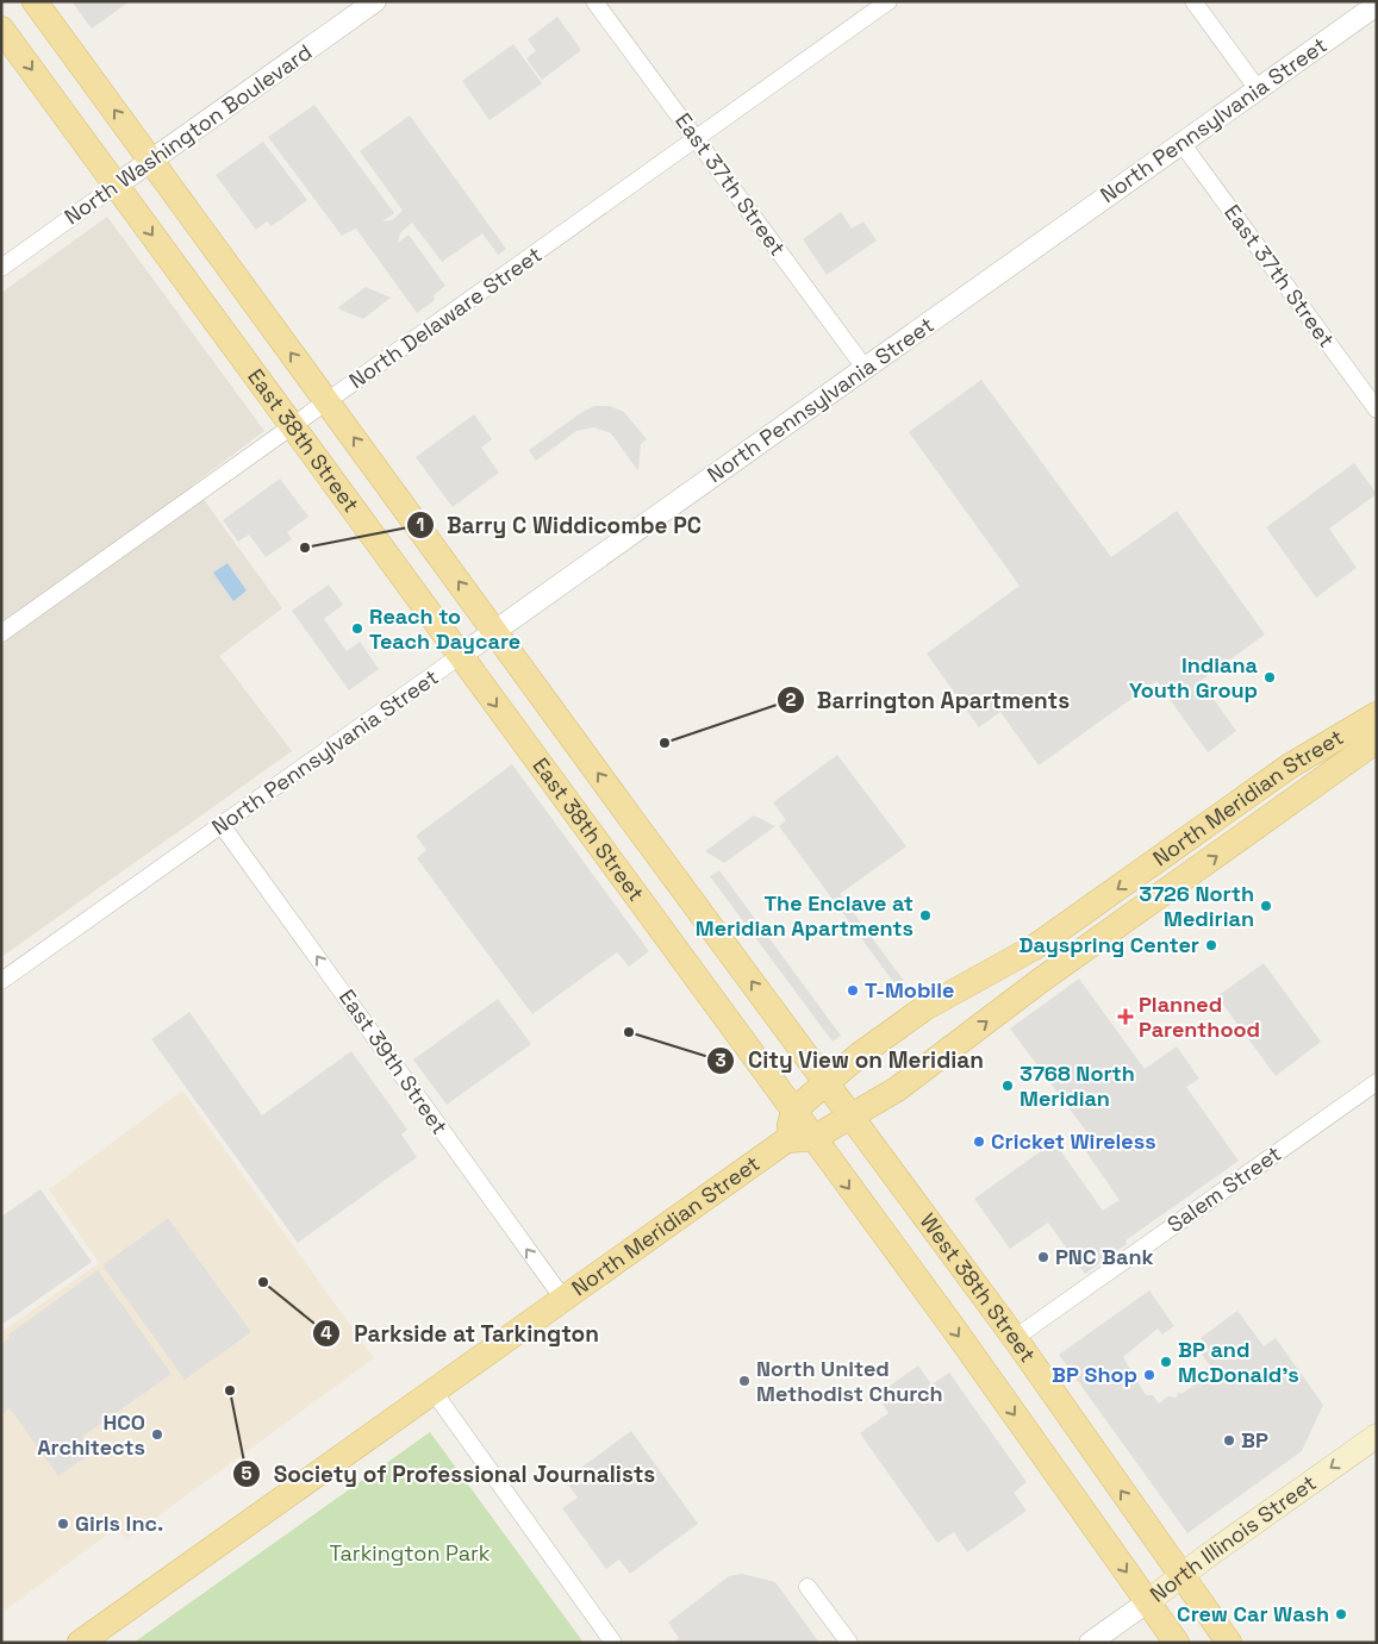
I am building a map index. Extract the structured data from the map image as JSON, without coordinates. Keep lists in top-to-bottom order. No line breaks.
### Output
{"streets":{"main road":["East 38th Street","North Meridian Street","West 38th Street","North Illinois Street"],"street":["North Pennsylvania Street","North Washington Boulevard","East 37th Street","North Delaware Street","East 39th Street","Salem Street"]},"crossings":[["North Pennsylvania Street","East 37th Street"],["North Pennsylvania Street","East 38th Street"],["North Pennsylvania Street","East 39th Street"],["North Washington Boulevard","East 38th Street"],["East 37th Street","North Delaware Street"],["North Delaware Street","East 38th Street"],["East 38th Street","North Meridian Street"],["East 38th Street","West 38th Street"],["North Meridian Street","East 39th Street"],["North Meridian Street","West 38th Street"],["Salem Street","West 38th Street"],["West 38th Street","North Illinois Street"]],"one_way":["East 39th Street","North Illinois Street"],"parks":["Tarkington Park"],"places":{"other":["Barry C Widdicombe PC","Reach to Teach Daycare","Indiana Youth Group","Barrington Apartments","3726 North Medirian","The Enclave at Meridian Apartments","Dayspring Center","T-Mobile","City View on Meridian","3768 North Meridian","Cricket Wireless","PNC Bank","Parkside at Tarkington","BP and McDonald's","BP Shop","North United Methodist Church","Society of Professional Journalists","HCO Architects","BP","Girls Inc.","Crew Car Wash"],"health":["Planned Parenthood"]}}
